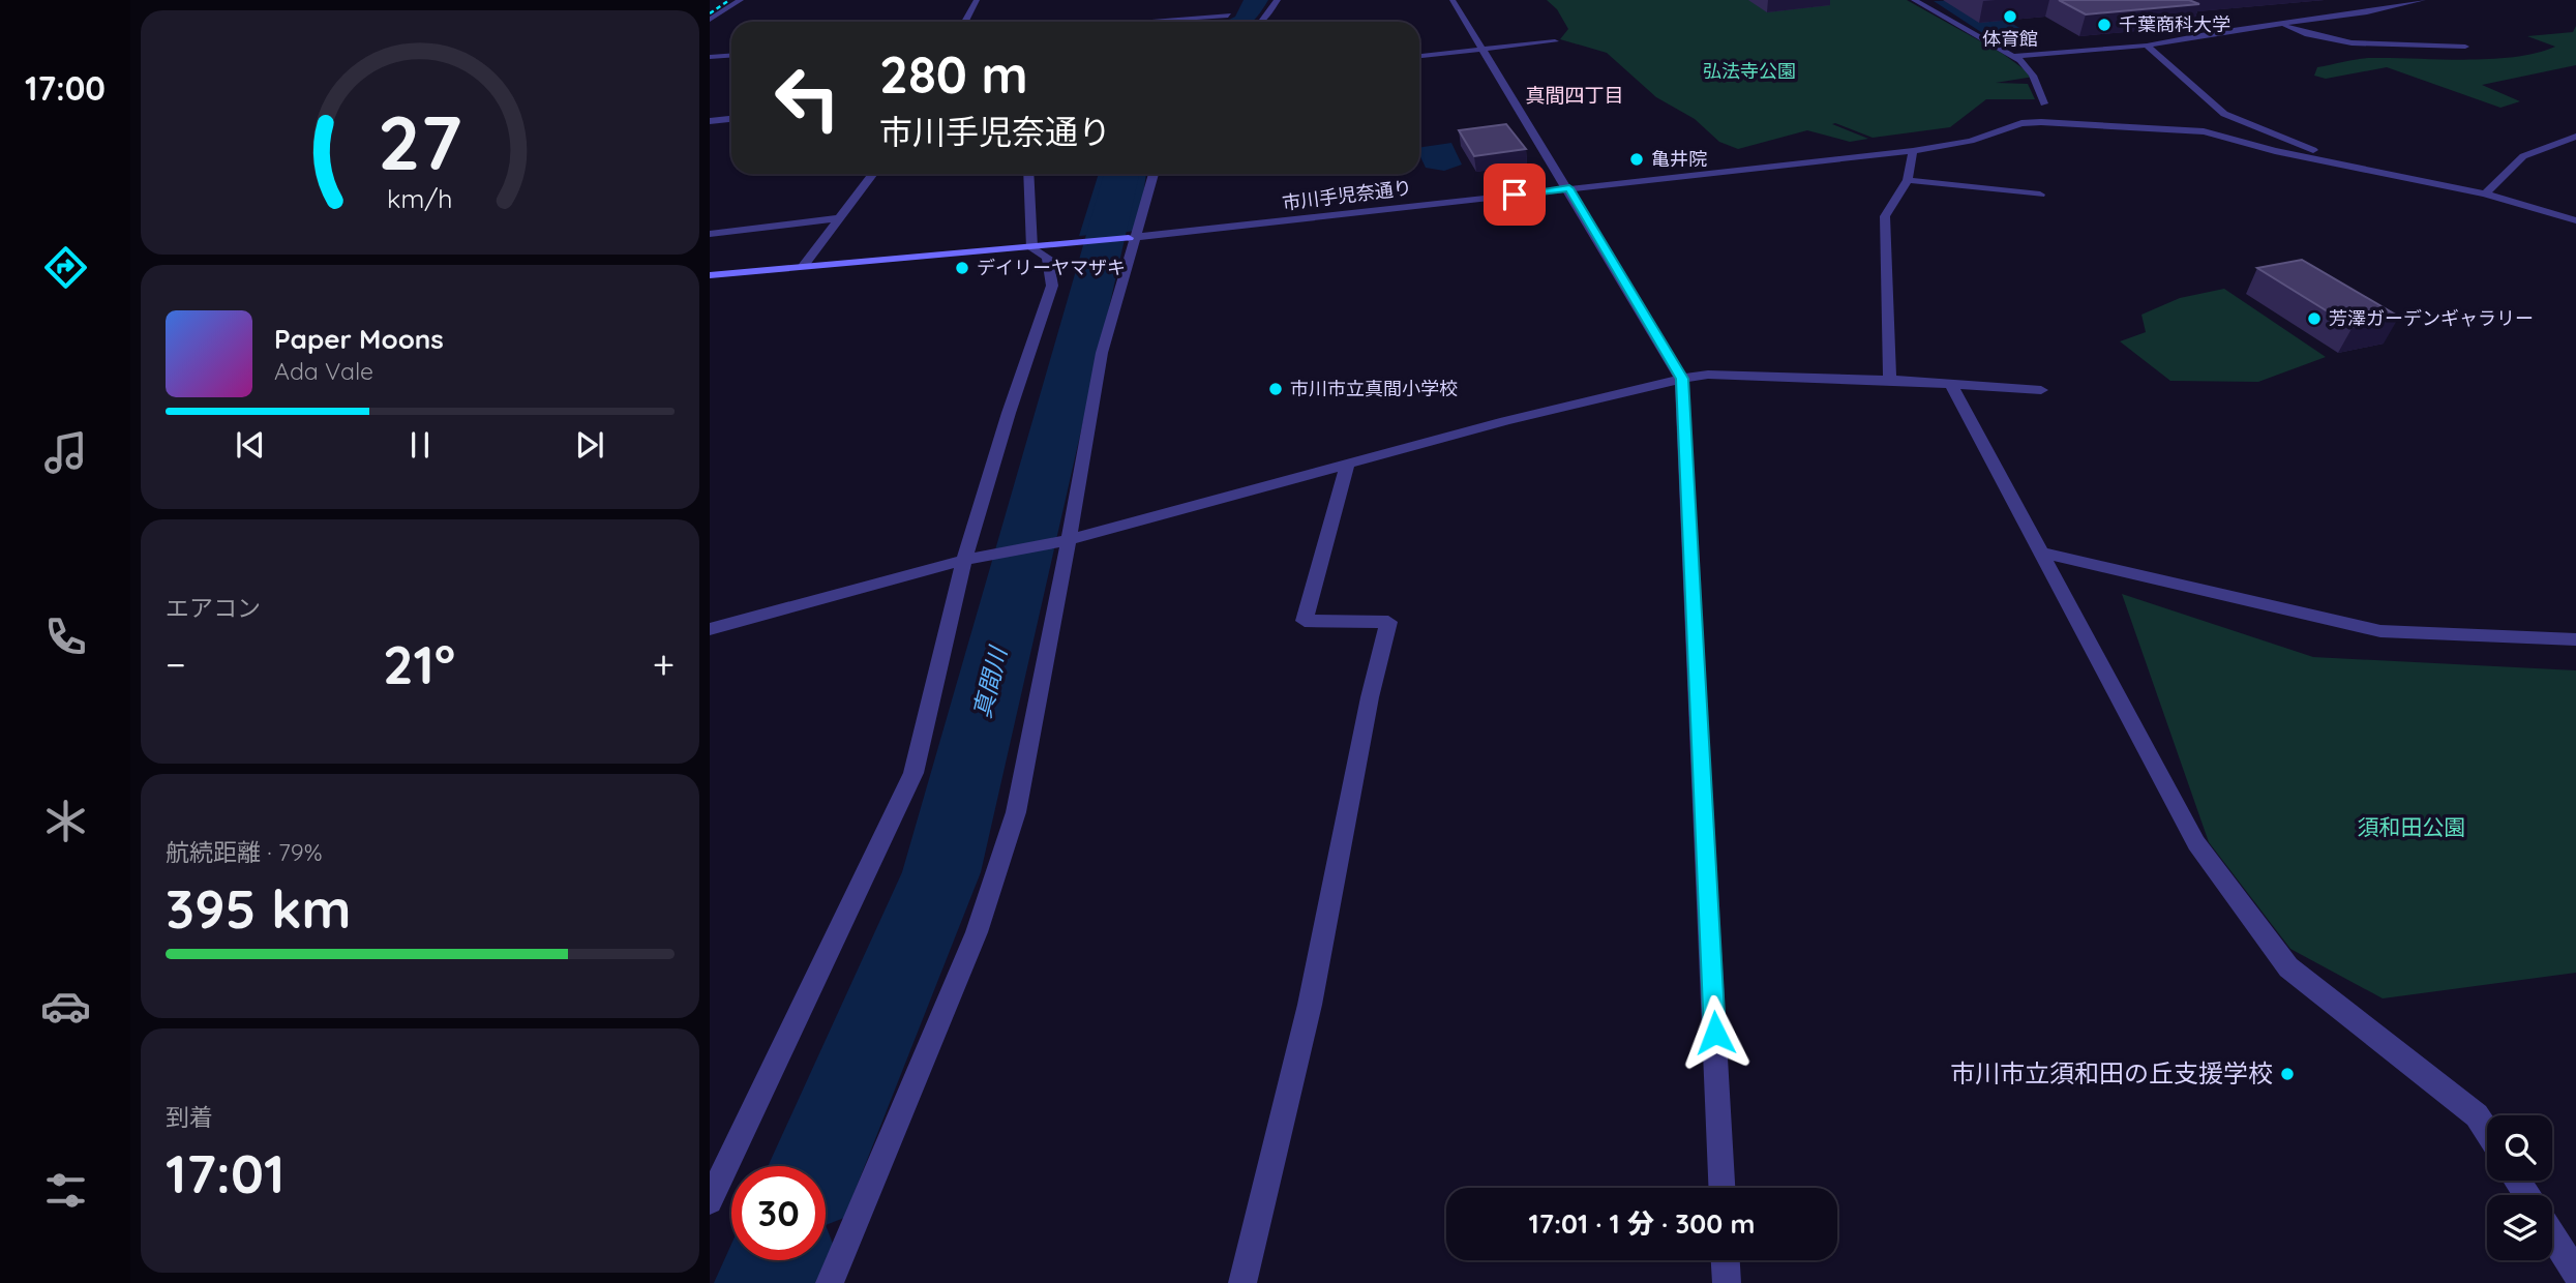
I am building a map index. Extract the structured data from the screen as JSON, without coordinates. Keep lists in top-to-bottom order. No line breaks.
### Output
{"streets":{"street":["市川手児奈通り"]},"districts":["真間四丁目"],"water":["真間川"],"parks":["弘法寺公園","須和田公園"],"places":["体育館","千葉商科大学","亀井院","デイリーヤマザキ","芳澤ガーデンギャラリー","市川市立真間小学校","市川市立須和田の丘支援学校"],"page":{"tabs":"17:00","turn":["280 m","市川手児奈通り"],"song":["Paper Moons","Ada Vale"],"tile":["エアコン",["航続距離 · 79%","395 km"],["到着","17:01"]],"heat":["−","21°","+"],"limit":"30","trip":"17:01 · 1 分 · 300 m","gauge":["27","km/h"]}}
